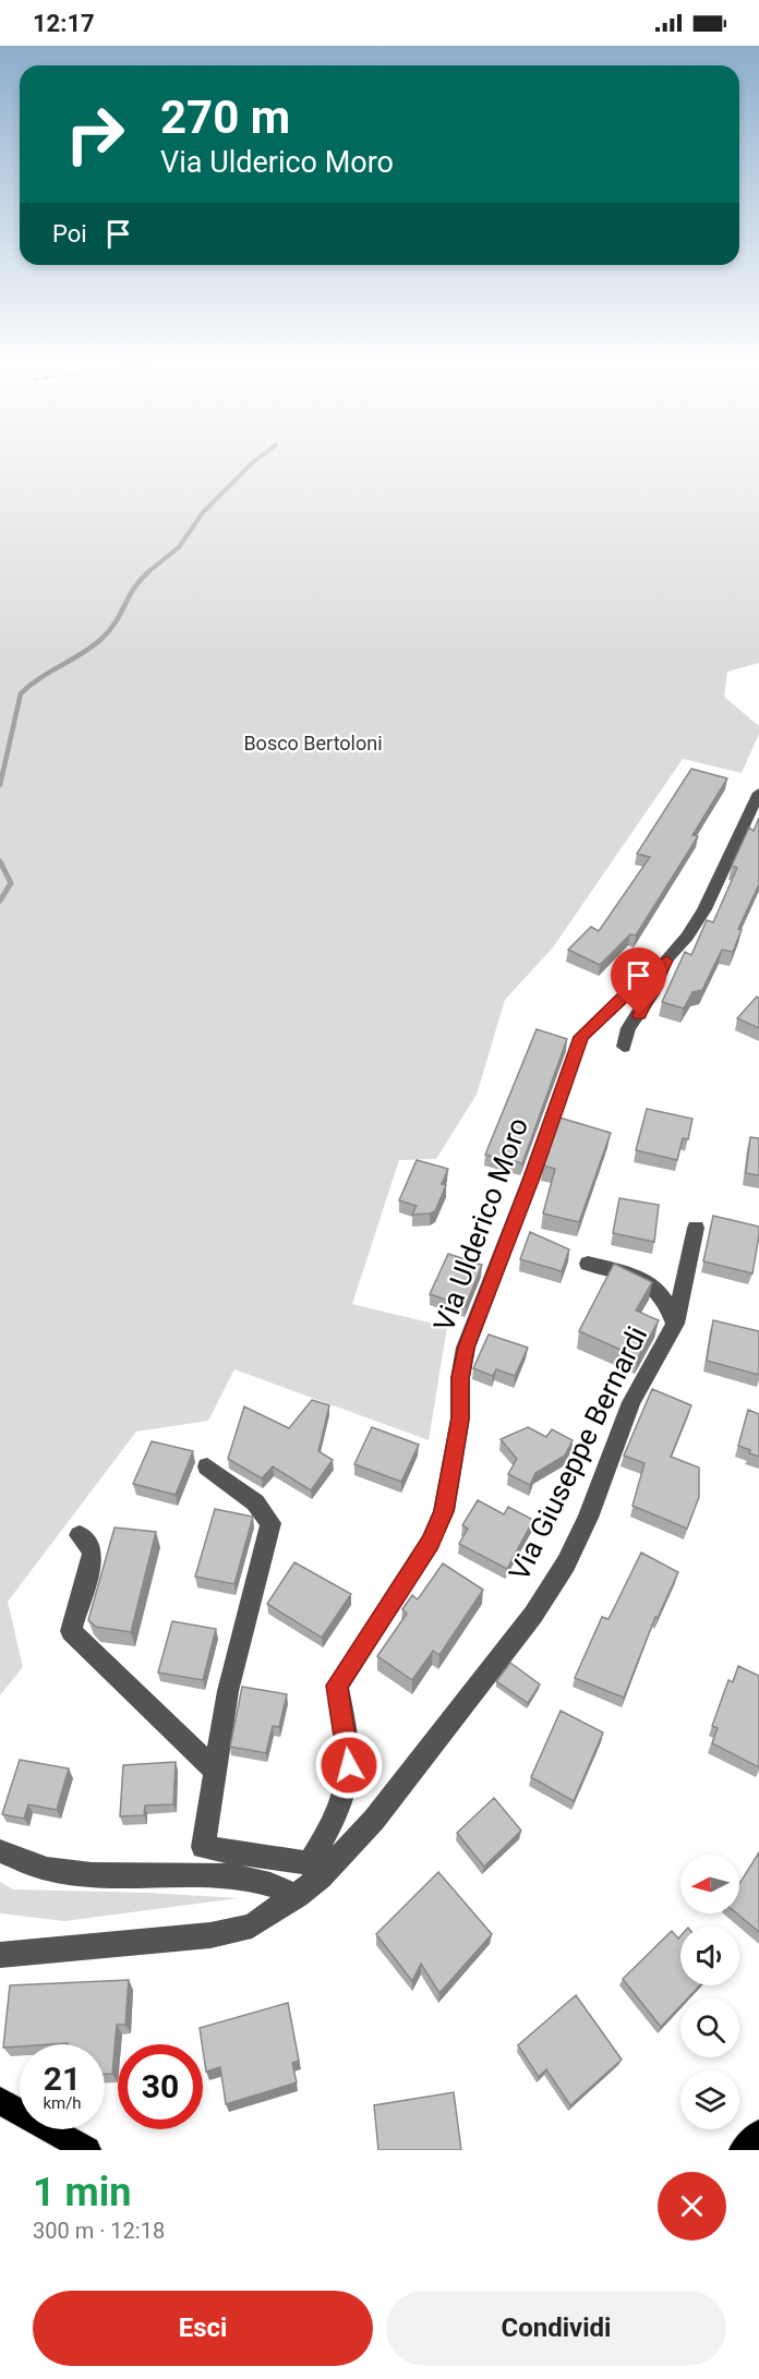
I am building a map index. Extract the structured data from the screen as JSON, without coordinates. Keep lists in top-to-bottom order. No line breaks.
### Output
{"streets":{"street":["Via Ulderico Moro","Via Giuseppe Bernardi"]},"crossings":[["Via Ulderico Moro","Via Giuseppe Bernardi"]],"parks":["Bosco Bertoloni"],"north":"left","page":{"status":"12:17","turn":["270 m","Via Ulderico Moro"],"then":"Poi","speed":"21 km/h","limit":"30","heading":["1 min","300 m · 12:18"],"buttons":["Esci","Condividi"]}}
